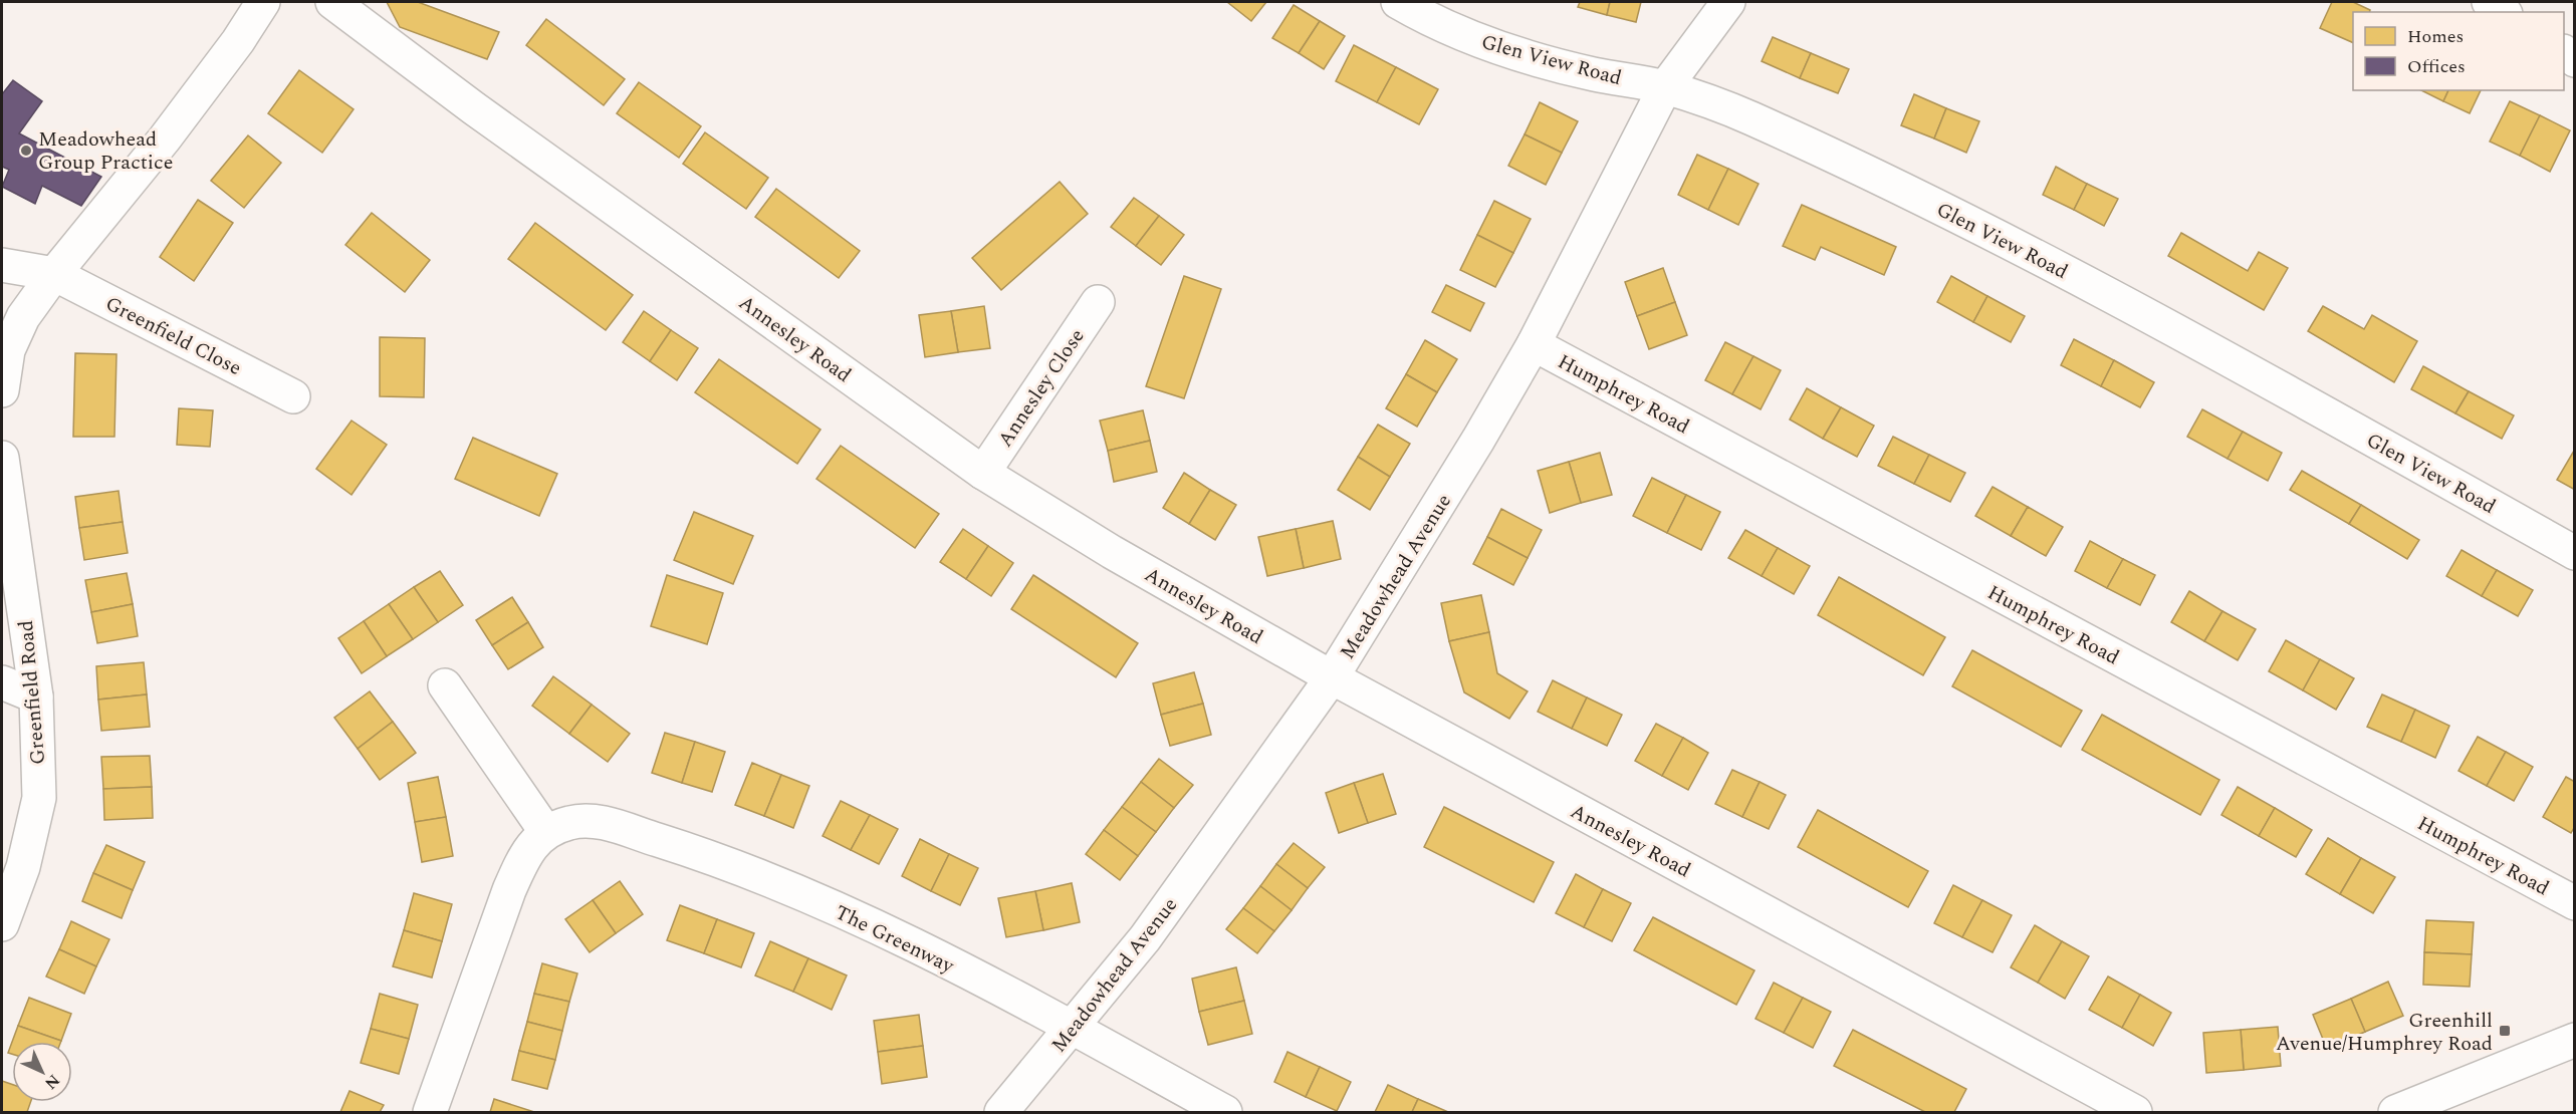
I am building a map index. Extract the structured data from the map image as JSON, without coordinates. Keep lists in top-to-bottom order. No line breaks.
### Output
{"streets":{"street":["Glen View Road","Greenfield Close","Annesley Road","Annesley Close","Humphrey Road","Meadowhead Avenue","Greenfield Road","The Greenway"]},"crossings":[["Glen View Road","Meadowhead Avenue"],["Annesley Road","Annesley Close"],["Annesley Road","Meadowhead Avenue"],["Humphrey Road","Meadowhead Avenue"],["Meadowhead Avenue","The Greenway"]],"places":{"other":["Meadowhead Group Practice"],"transit":["Greenhill Avenue/Humphrey Road"]},"legend":["Homes","Offices"],"north":"bottom right"}
